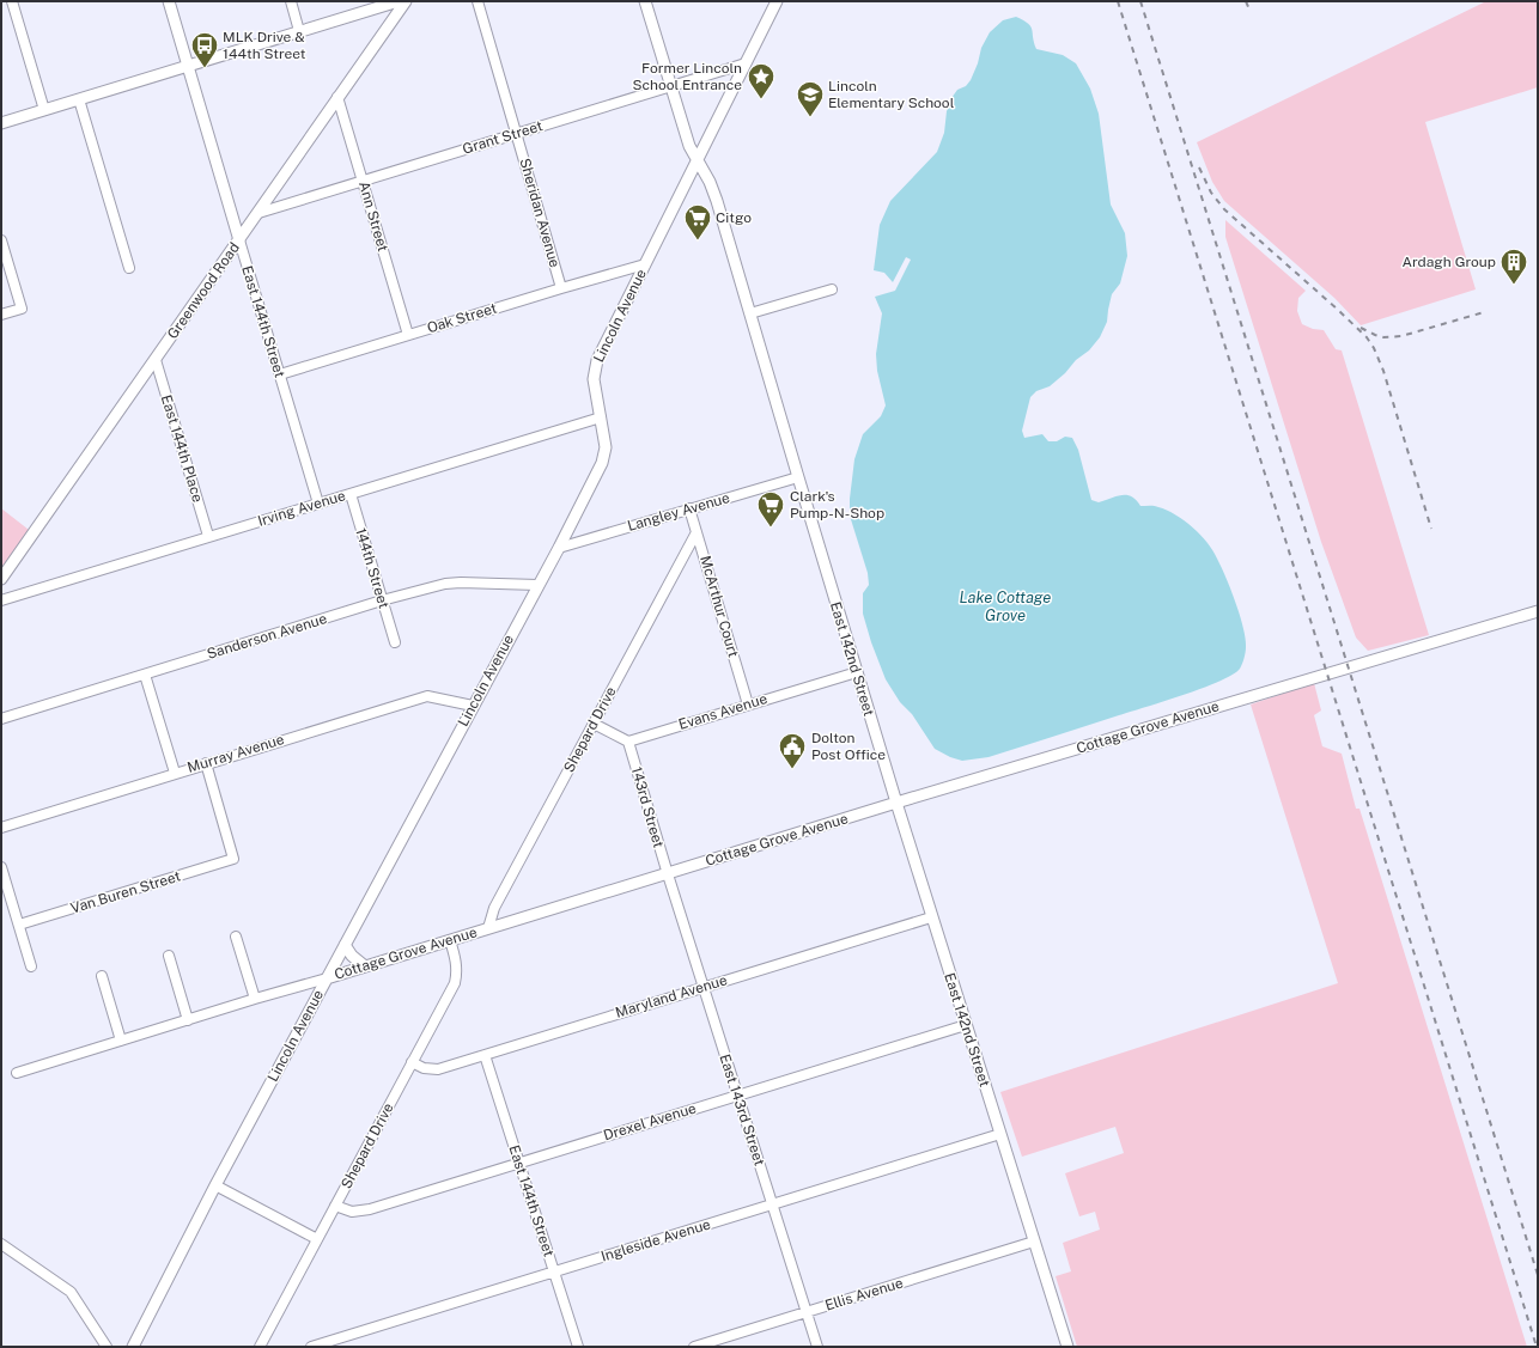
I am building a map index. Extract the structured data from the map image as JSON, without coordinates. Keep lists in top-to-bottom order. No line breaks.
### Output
{"streets":{"street":["Grant Street","Sheridan Avenue","Ann Street","Greenwood Road","Lincoln Avenue","Oak Street","East 144th Street","East 144th Place","Irving Avenue","Langley Avenue","144th Street","McArthur Court","Sanderson Avenue","East 142nd Street","Evans Avenue","Cottage Grove Avenue","Shepard Drive","Murray Avenue","143rd Street","Van Buren Street","Maryland Avenue","East 143rd Street","Drexel Avenue","Ingleside Avenue","Ellis Avenue"]},"crossings":[["Grant Street","Sheridan Avenue"],["Grant Street","Ann Street"],["Grant Street","Greenwood Road"],["Grant Street","Lincoln Avenue"],["Grant Street","East 142nd Street"],["Sheridan Avenue","Oak Street"],["Ann Street","Greenwood Road"],["Ann Street","Oak Street"],["Greenwood Road","East 144th Street"],["Greenwood Road","East 144th Place"],["Lincoln Avenue","Oak Street"],["Lincoln Avenue","Irving Avenue"],["Lincoln Avenue","Langley Avenue"],["Lincoln Avenue","Sanderson Avenue"],["Lincoln Avenue","East 142nd Street"],["Lincoln Avenue","Cottage Grove Avenue"],["Lincoln Avenue","Murray Avenue"],["Oak Street","East 144th Street"],["East 144th Street","Irving Avenue"],["East 144th Street","Maryland Avenue"],["East 144th Street","Drexel Avenue"],["East 144th Street","Ingleside Avenue"],["East 144th Place","Irving Avenue"],["Irving Avenue","144th Street"],["Langley Avenue","McArthur Court"],["Langley Avenue","East 142nd Street"],["144th Street","Sanderson Avenue"],["McArthur Court","Evans Avenue"],["McArthur Court","Shepard Drive"],["East 142nd Street","Evans Avenue"],["East 142nd Street","Cottage Grove Avenue"],["East 142nd Street","Maryland Avenue"],["East 142nd Street","Drexel Avenue"],["East 142nd Street","Ingleside Avenue"],["East 142nd Street","Ellis Avenue"],["Evans Avenue","143rd Street"],["Cottage Grove Avenue","Shepard Drive"],["Cottage Grove Avenue","143rd Street"],["Cottage Grove Avenue","East 143rd Street"],["Shepard Drive","Maryland Avenue"],["Shepard Drive","Drexel Avenue"],["Murray Avenue","Van Buren Street"],["143rd Street","East 143rd Street"],["Maryland Avenue","East 143rd Street"],["East 143rd Street","Drexel Avenue"],["East 143rd Street","Ingleside Avenue"],["East 143rd Street","Ellis Avenue"]],"water":["Lake Cottage Grove"],"places":{"bus stop":["MLK Drive & 144th Street"],"place":["Former Lincoln School Entrance"],"school or university":["Lincoln Elementary School"],"supermarket":["Citgo","Clark's Pump-N-Shop"],"building":["Ardagh Group"],"public building":["Dolton Post Office"]}}
